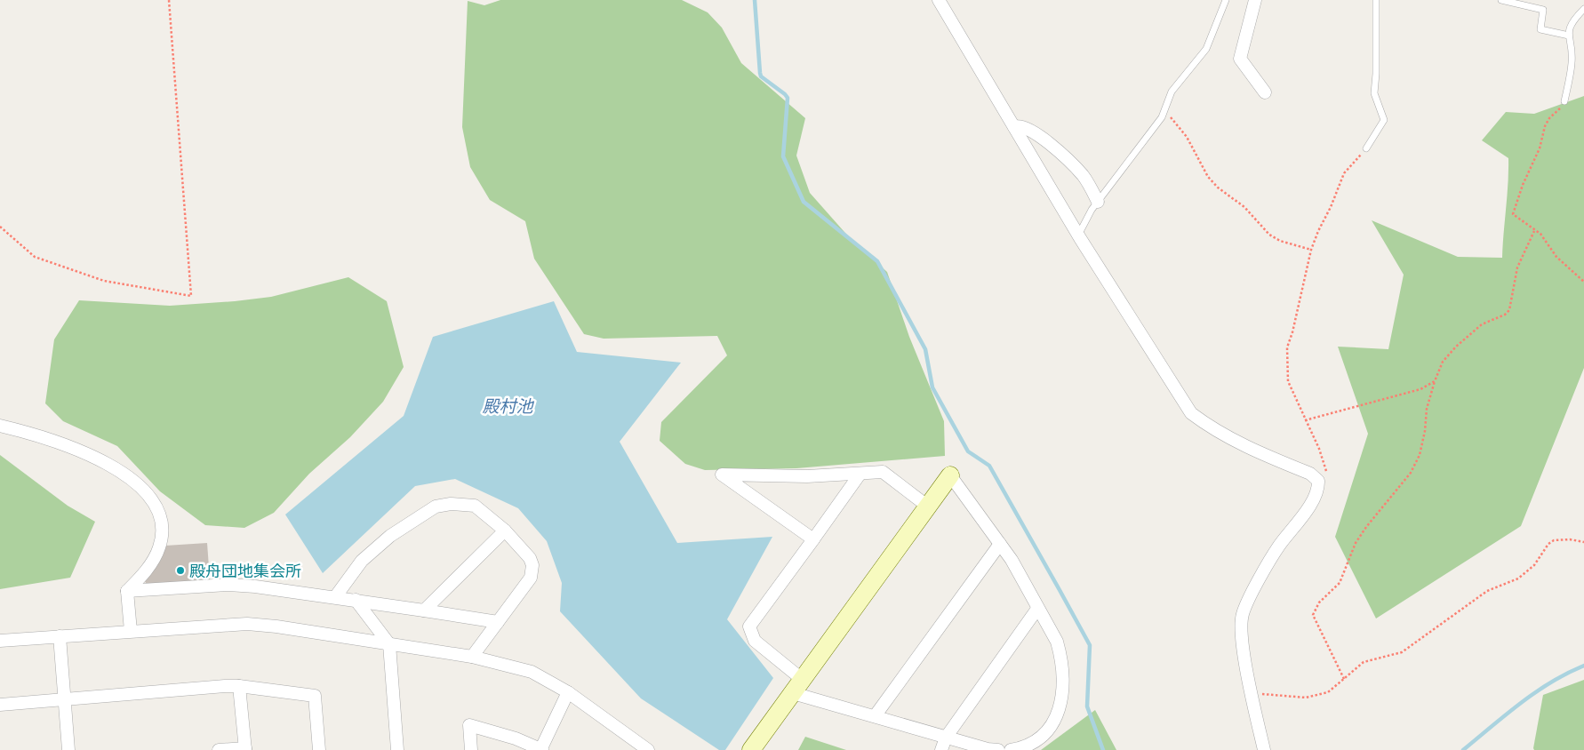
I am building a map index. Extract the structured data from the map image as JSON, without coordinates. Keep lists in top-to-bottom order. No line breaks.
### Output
{"water":["殿村池"],"places":["殿舟団地集会所"]}
